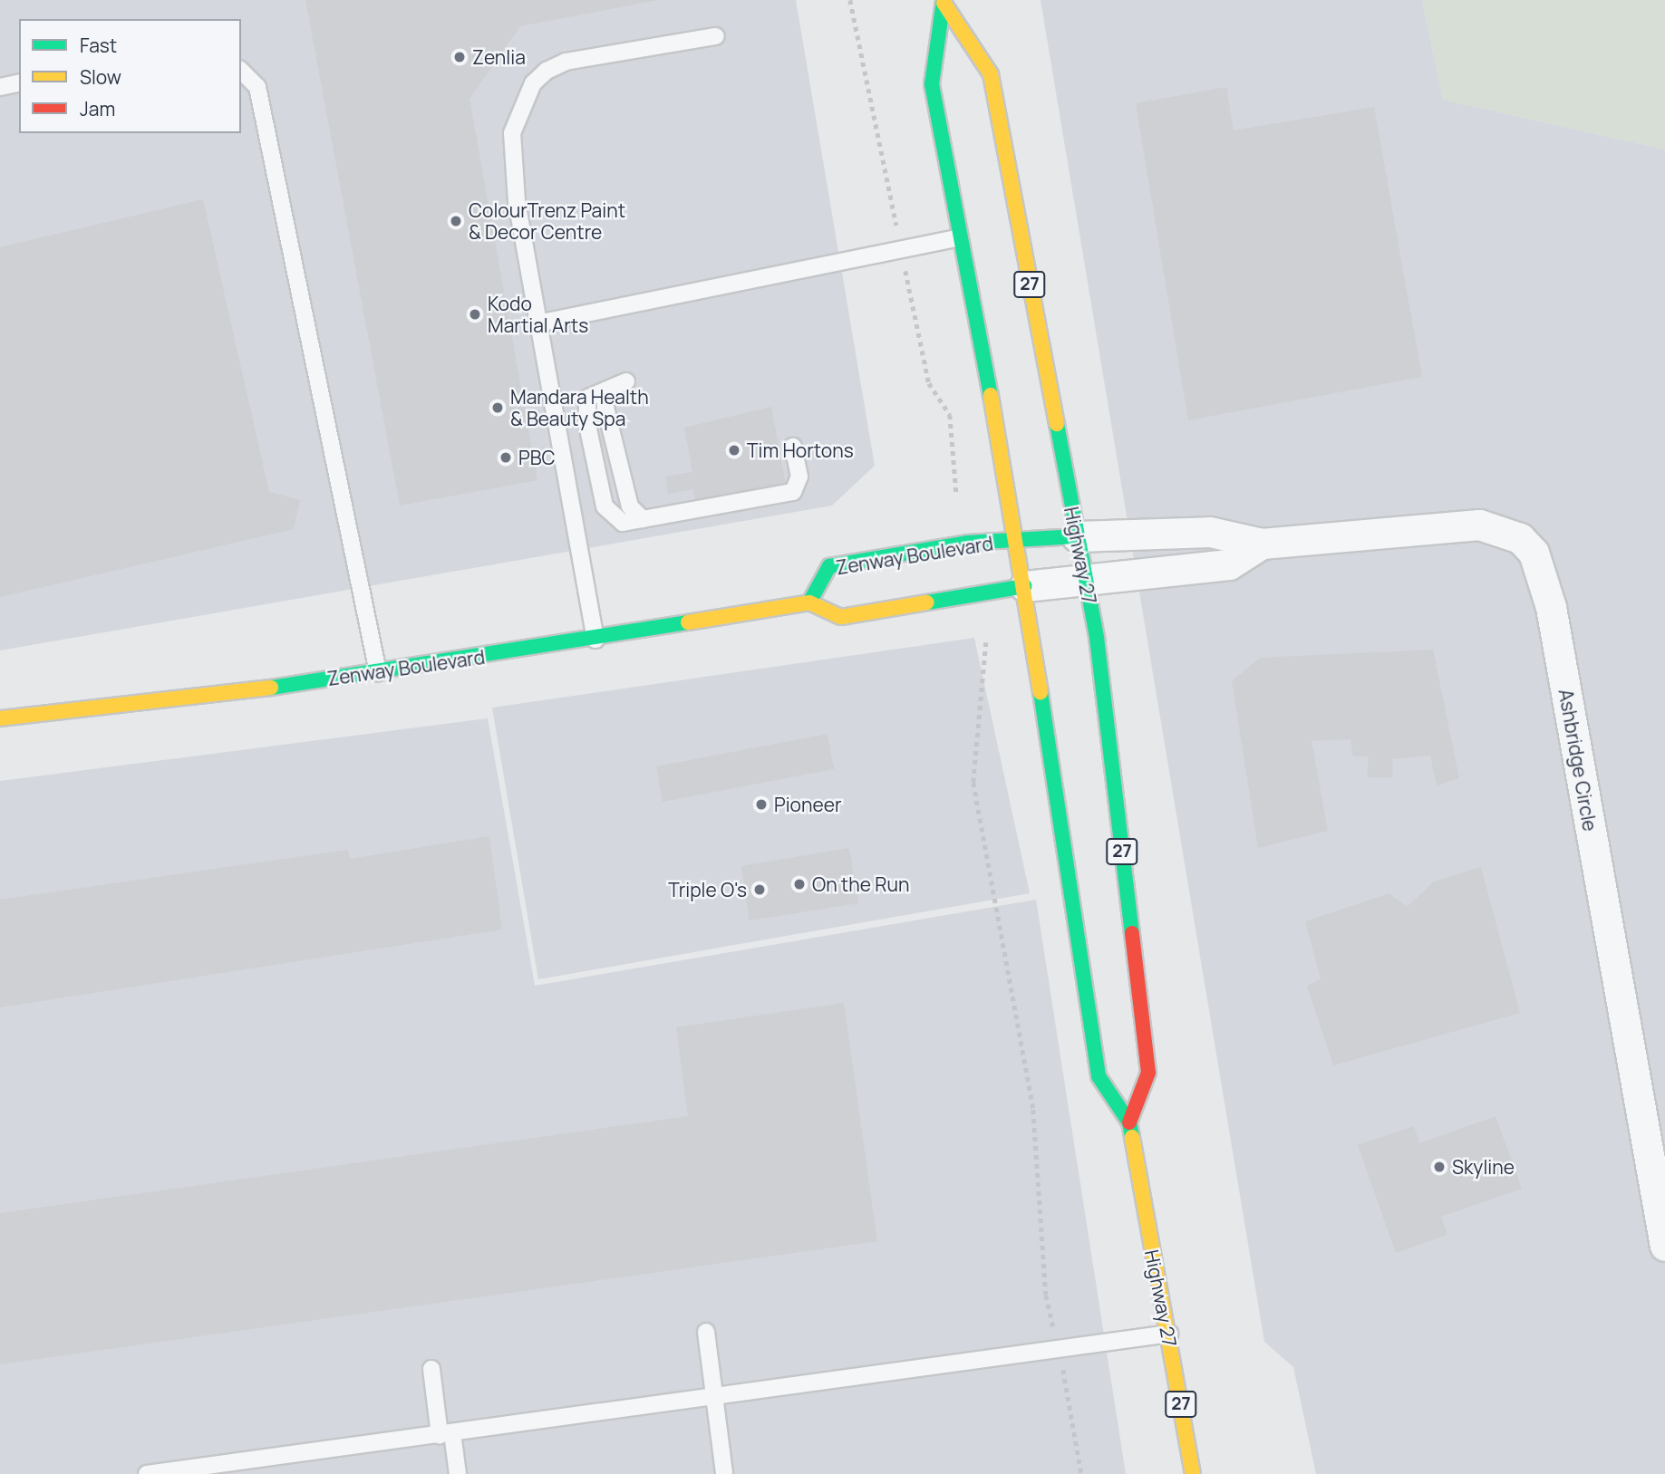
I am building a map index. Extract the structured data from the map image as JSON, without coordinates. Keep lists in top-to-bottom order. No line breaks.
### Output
{"streets":{"main road":["27","Zenway Boulevard","Highway 27"],"street":["Ashbridge Circle"]},"crossings":[["Zenway Boulevard","Highway 27"],["Zenway Boulevard","Ashbridge Circle"],["Highway 27","Ashbridge Circle"]],"places":["Zenlia","ColourTrenz Paint & Decor Centre","Kodo Martial Arts","Mandara Health & Beauty Spa","Tim Hortons","PBC","Pioneer","On the Run","Triple O's","Skyline"],"legend":["Fast","Slow","Jam"]}
